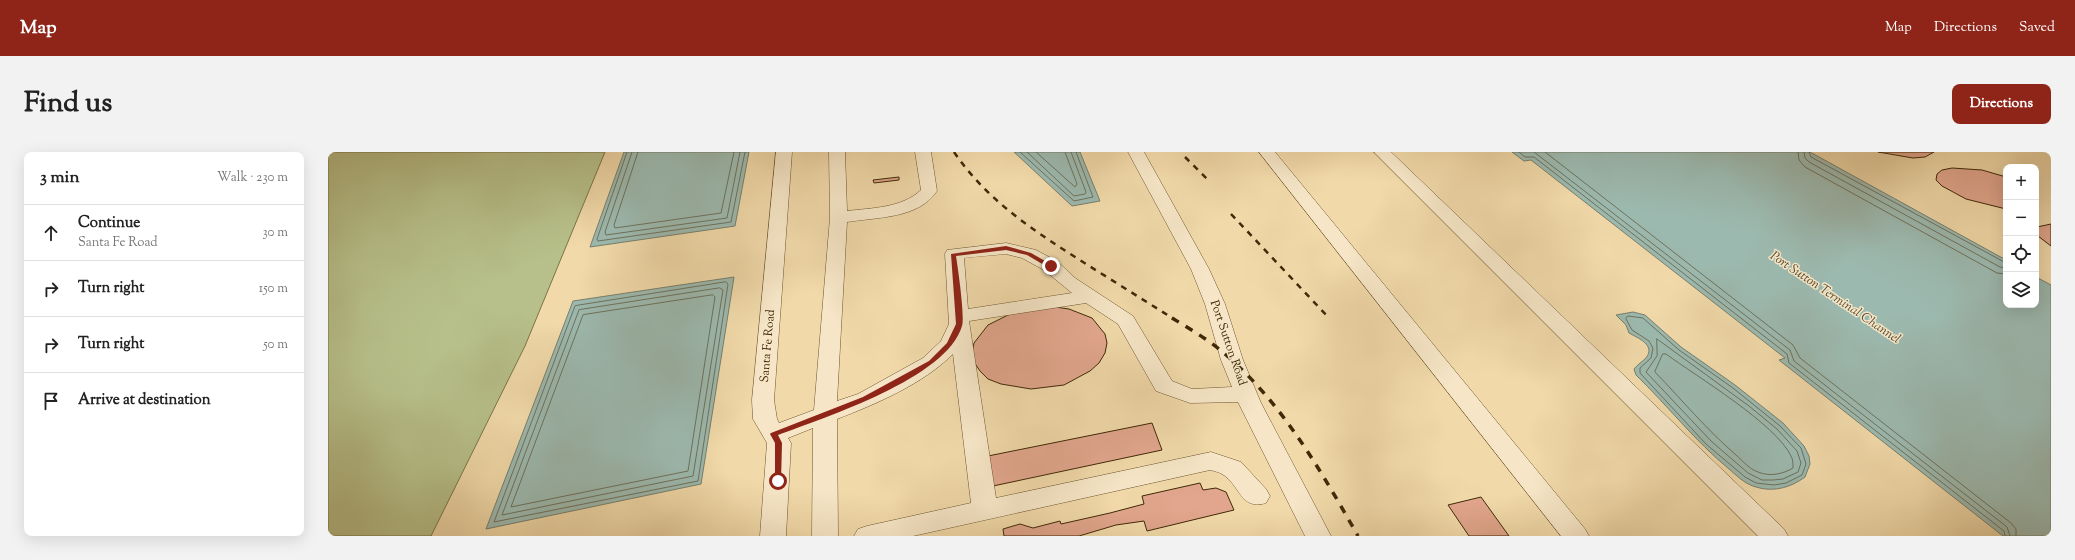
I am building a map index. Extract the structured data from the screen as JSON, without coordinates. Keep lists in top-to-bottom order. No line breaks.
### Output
{"streets":{"street":["Port Sutton Road","Santa Fe Road"]},"water":["Port Sutton Terminal Channel"],"page":{"header":"Map","nav":["Map","Directions","Saved"],"title":"Find us","buttons":"Directions","heading":["3 min","Walk · 230 m"],"map_buttons":["+","−"],"list":[["Continue","Santa Fe Road","30 m"],["Turn right","150 m"],["Turn right","50 m"],"Arrive at destination"]}}
